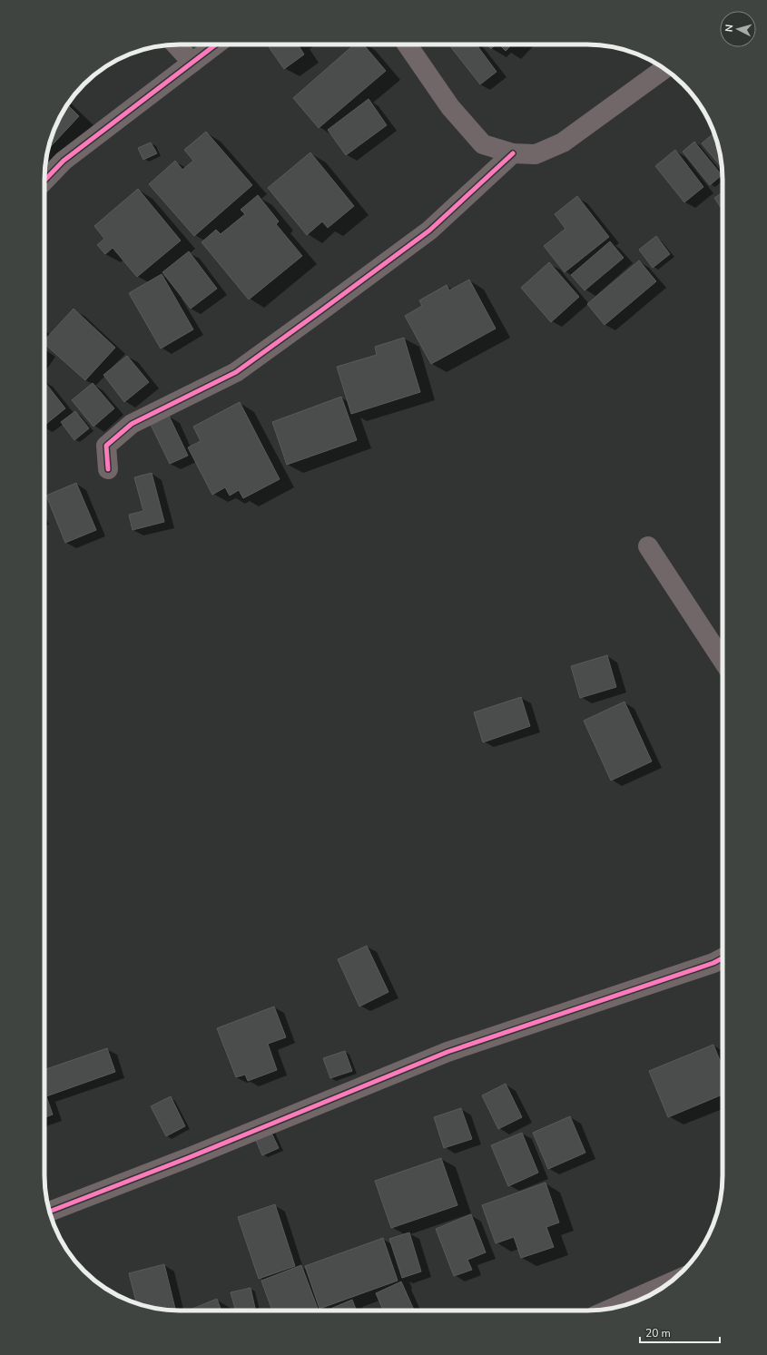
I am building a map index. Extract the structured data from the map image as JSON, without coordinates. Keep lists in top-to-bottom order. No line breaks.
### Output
{"scale_bar":"20 m","north":"left"}
